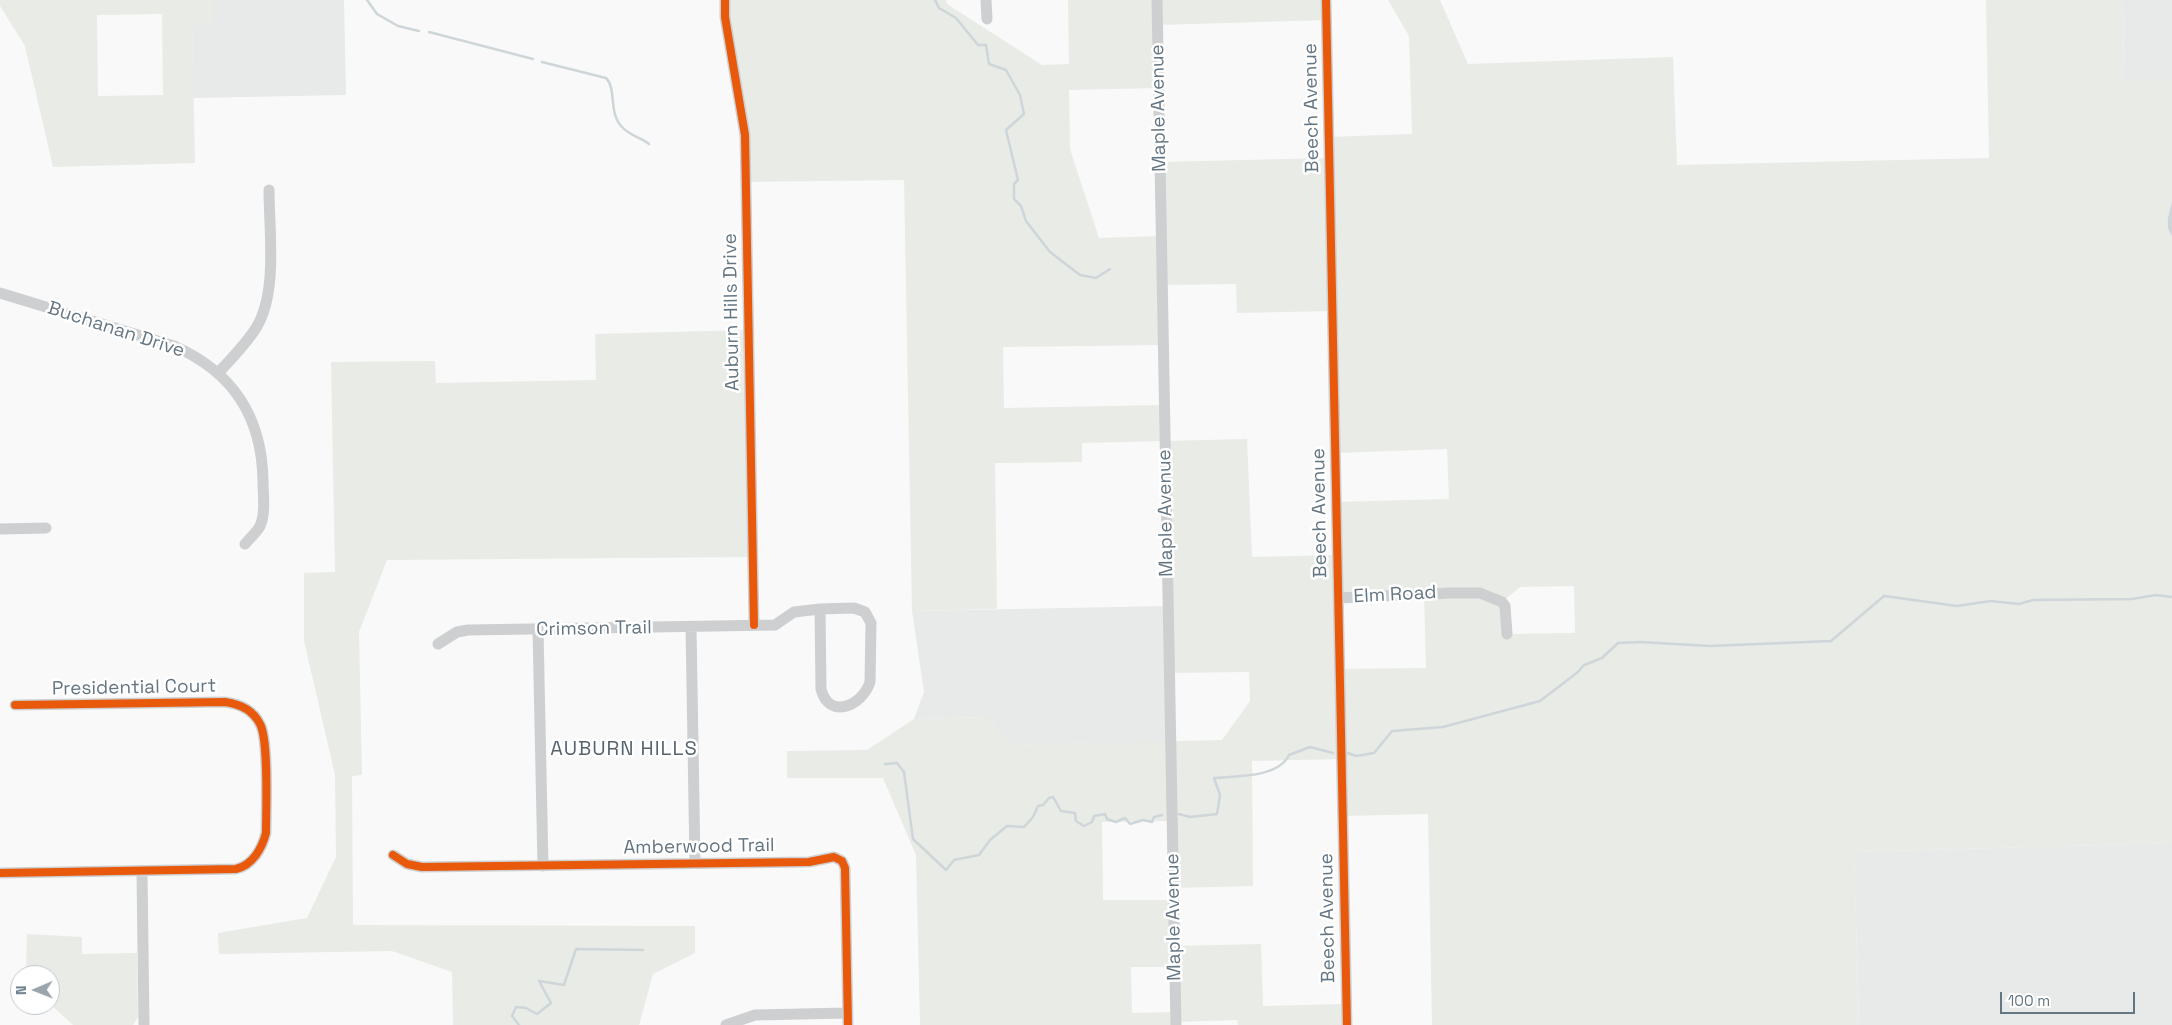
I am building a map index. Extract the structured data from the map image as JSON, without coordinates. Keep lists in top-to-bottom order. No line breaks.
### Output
{"streets":{"street":["Maple Avenue","Beech Avenue","Auburn Hills Drive","Buchanan Drive","Elm Road","Crimson Trail","Presidential Court","Amberwood Trail"]},"crossings":[["Beech Avenue","Elm Road"],["Auburn Hills Drive","Crimson Trail"]],"districts":["AUBURN HILLS"],"scale_bar":"100 m","north":"left"}
